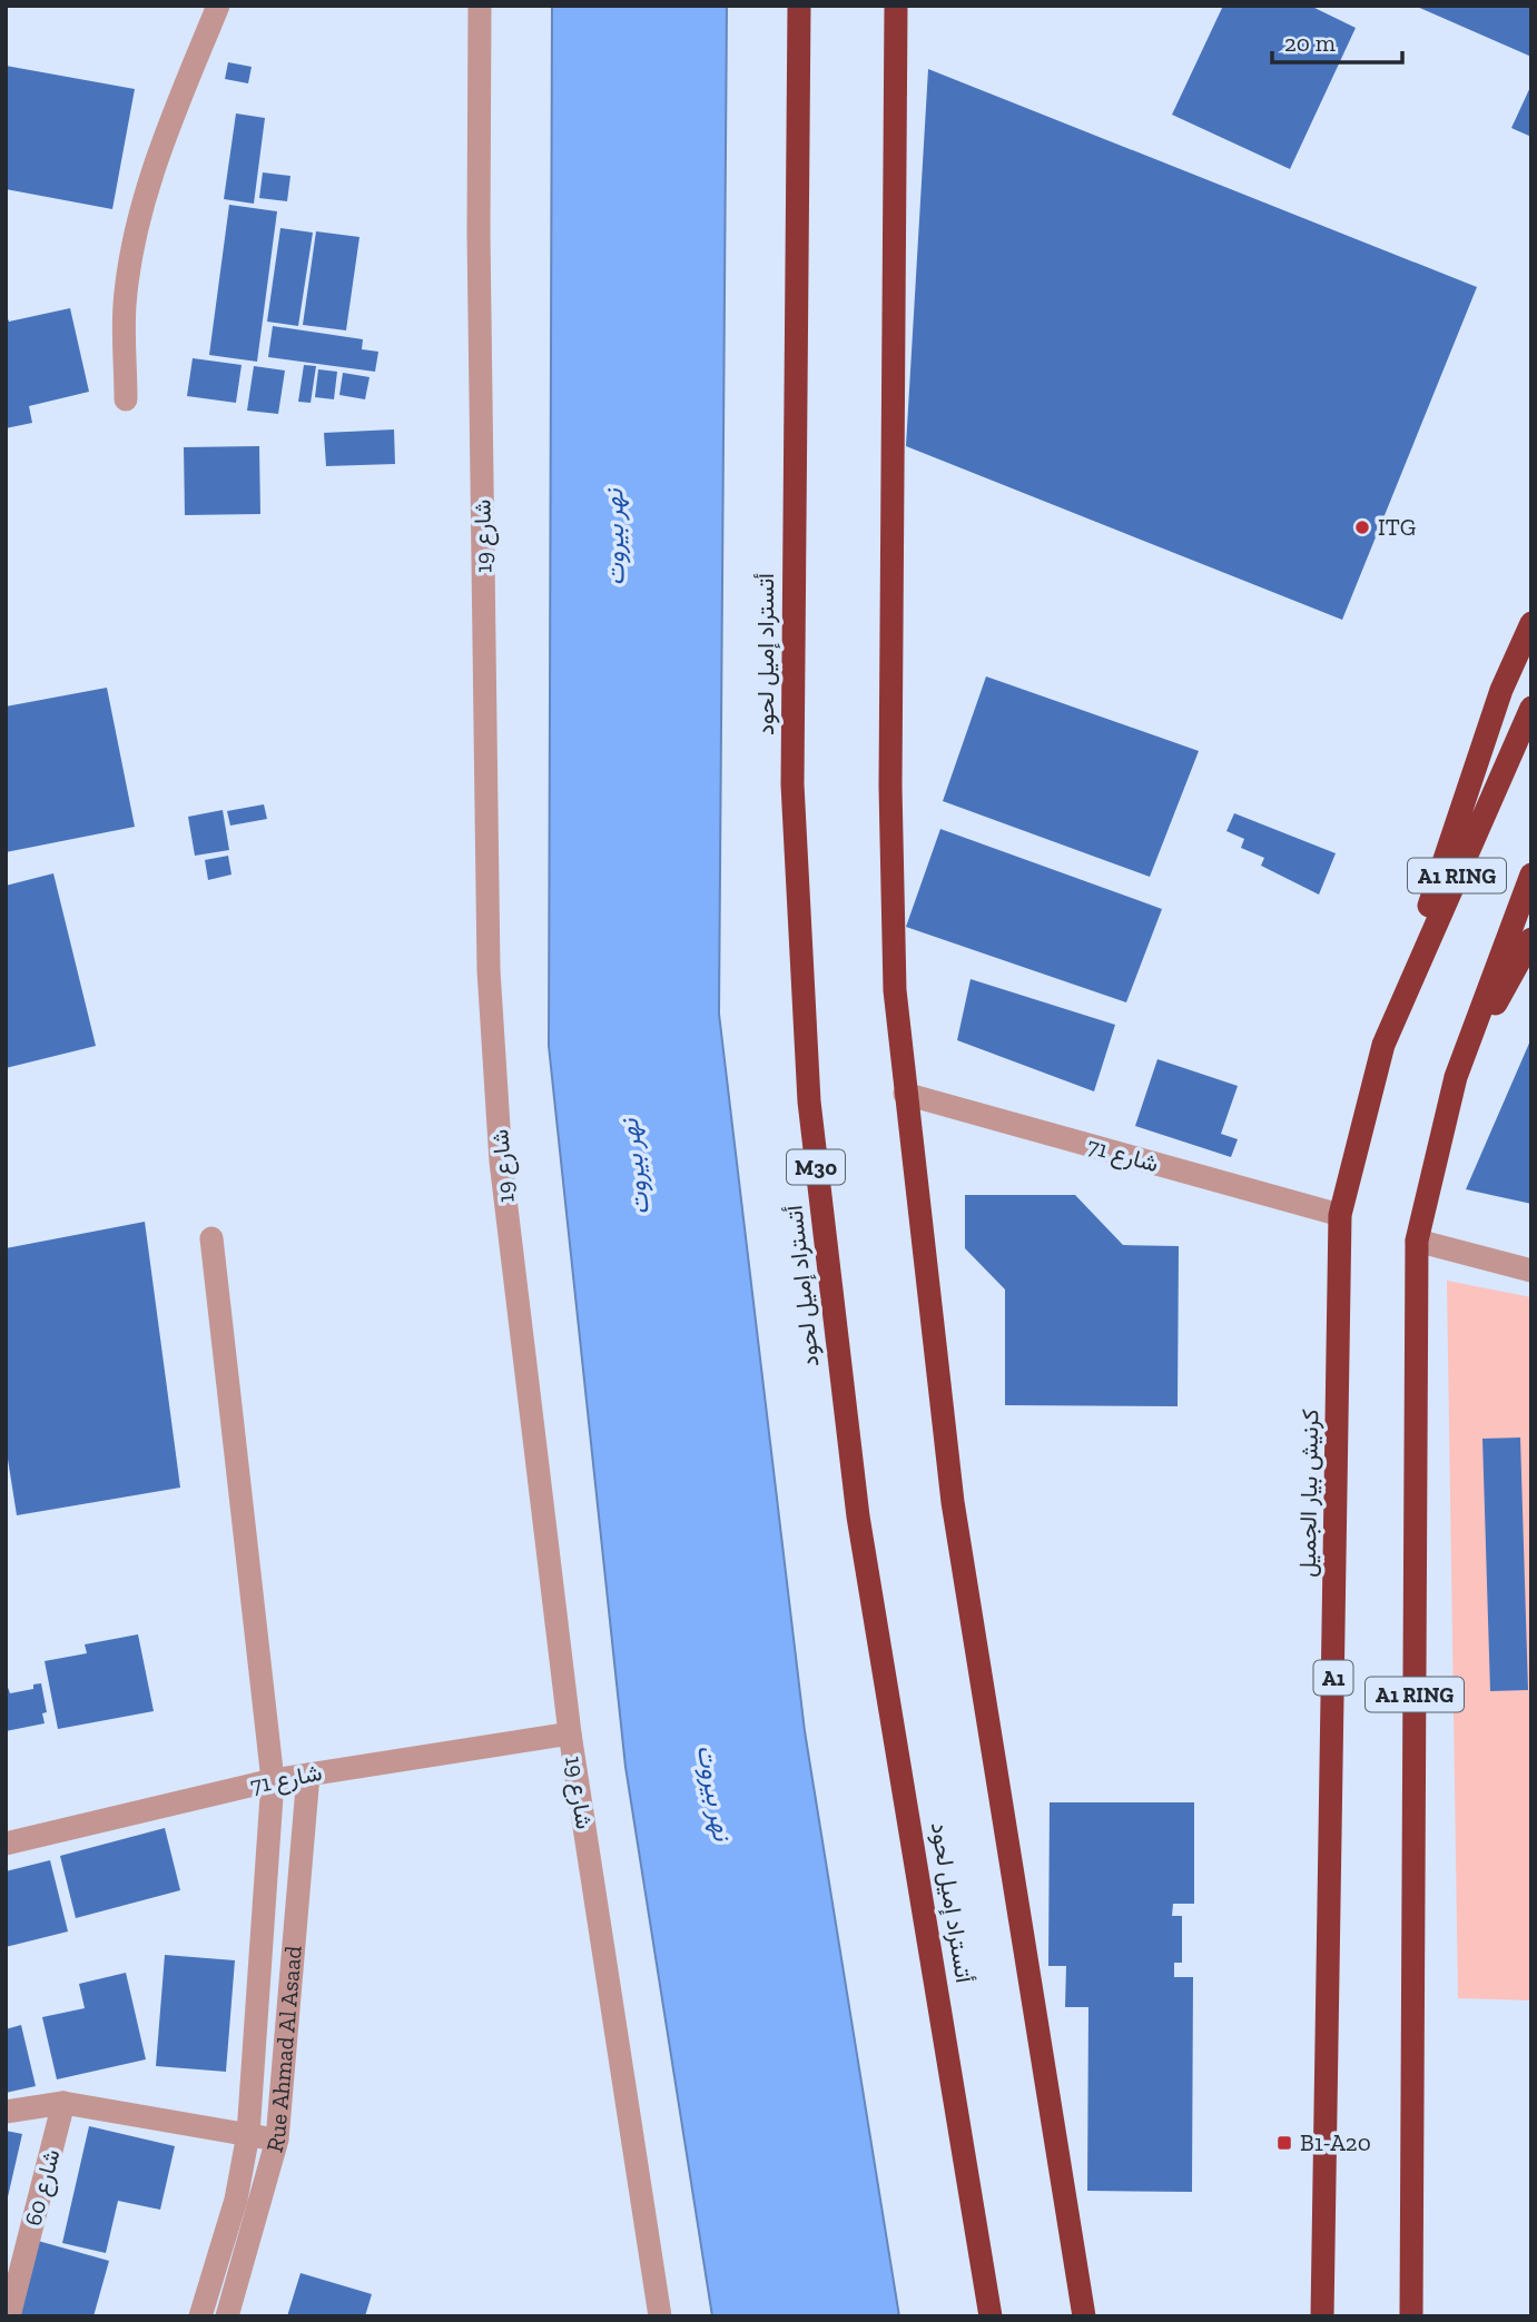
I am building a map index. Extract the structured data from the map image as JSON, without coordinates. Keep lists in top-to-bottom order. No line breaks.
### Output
{"streets":{"highway":["أتستراد إميل لحود","A1 RING","M30","كرنيش بيار الجميل","A1"],"street":["شارع 19","شارع 71","Rue Ahmad Al Asaad","شارع 60"]},"crossings":[["شارع 19","شارع 71"],["شارع 71","كرنيش بيار الجميل"],["شارع 71","Rue Ahmad Al Asaad"]],"water":["نهر بيروت"],"places":{"other":["ITG"],"transit":["B1-A20"]},"scale_bar":"20 m"}
